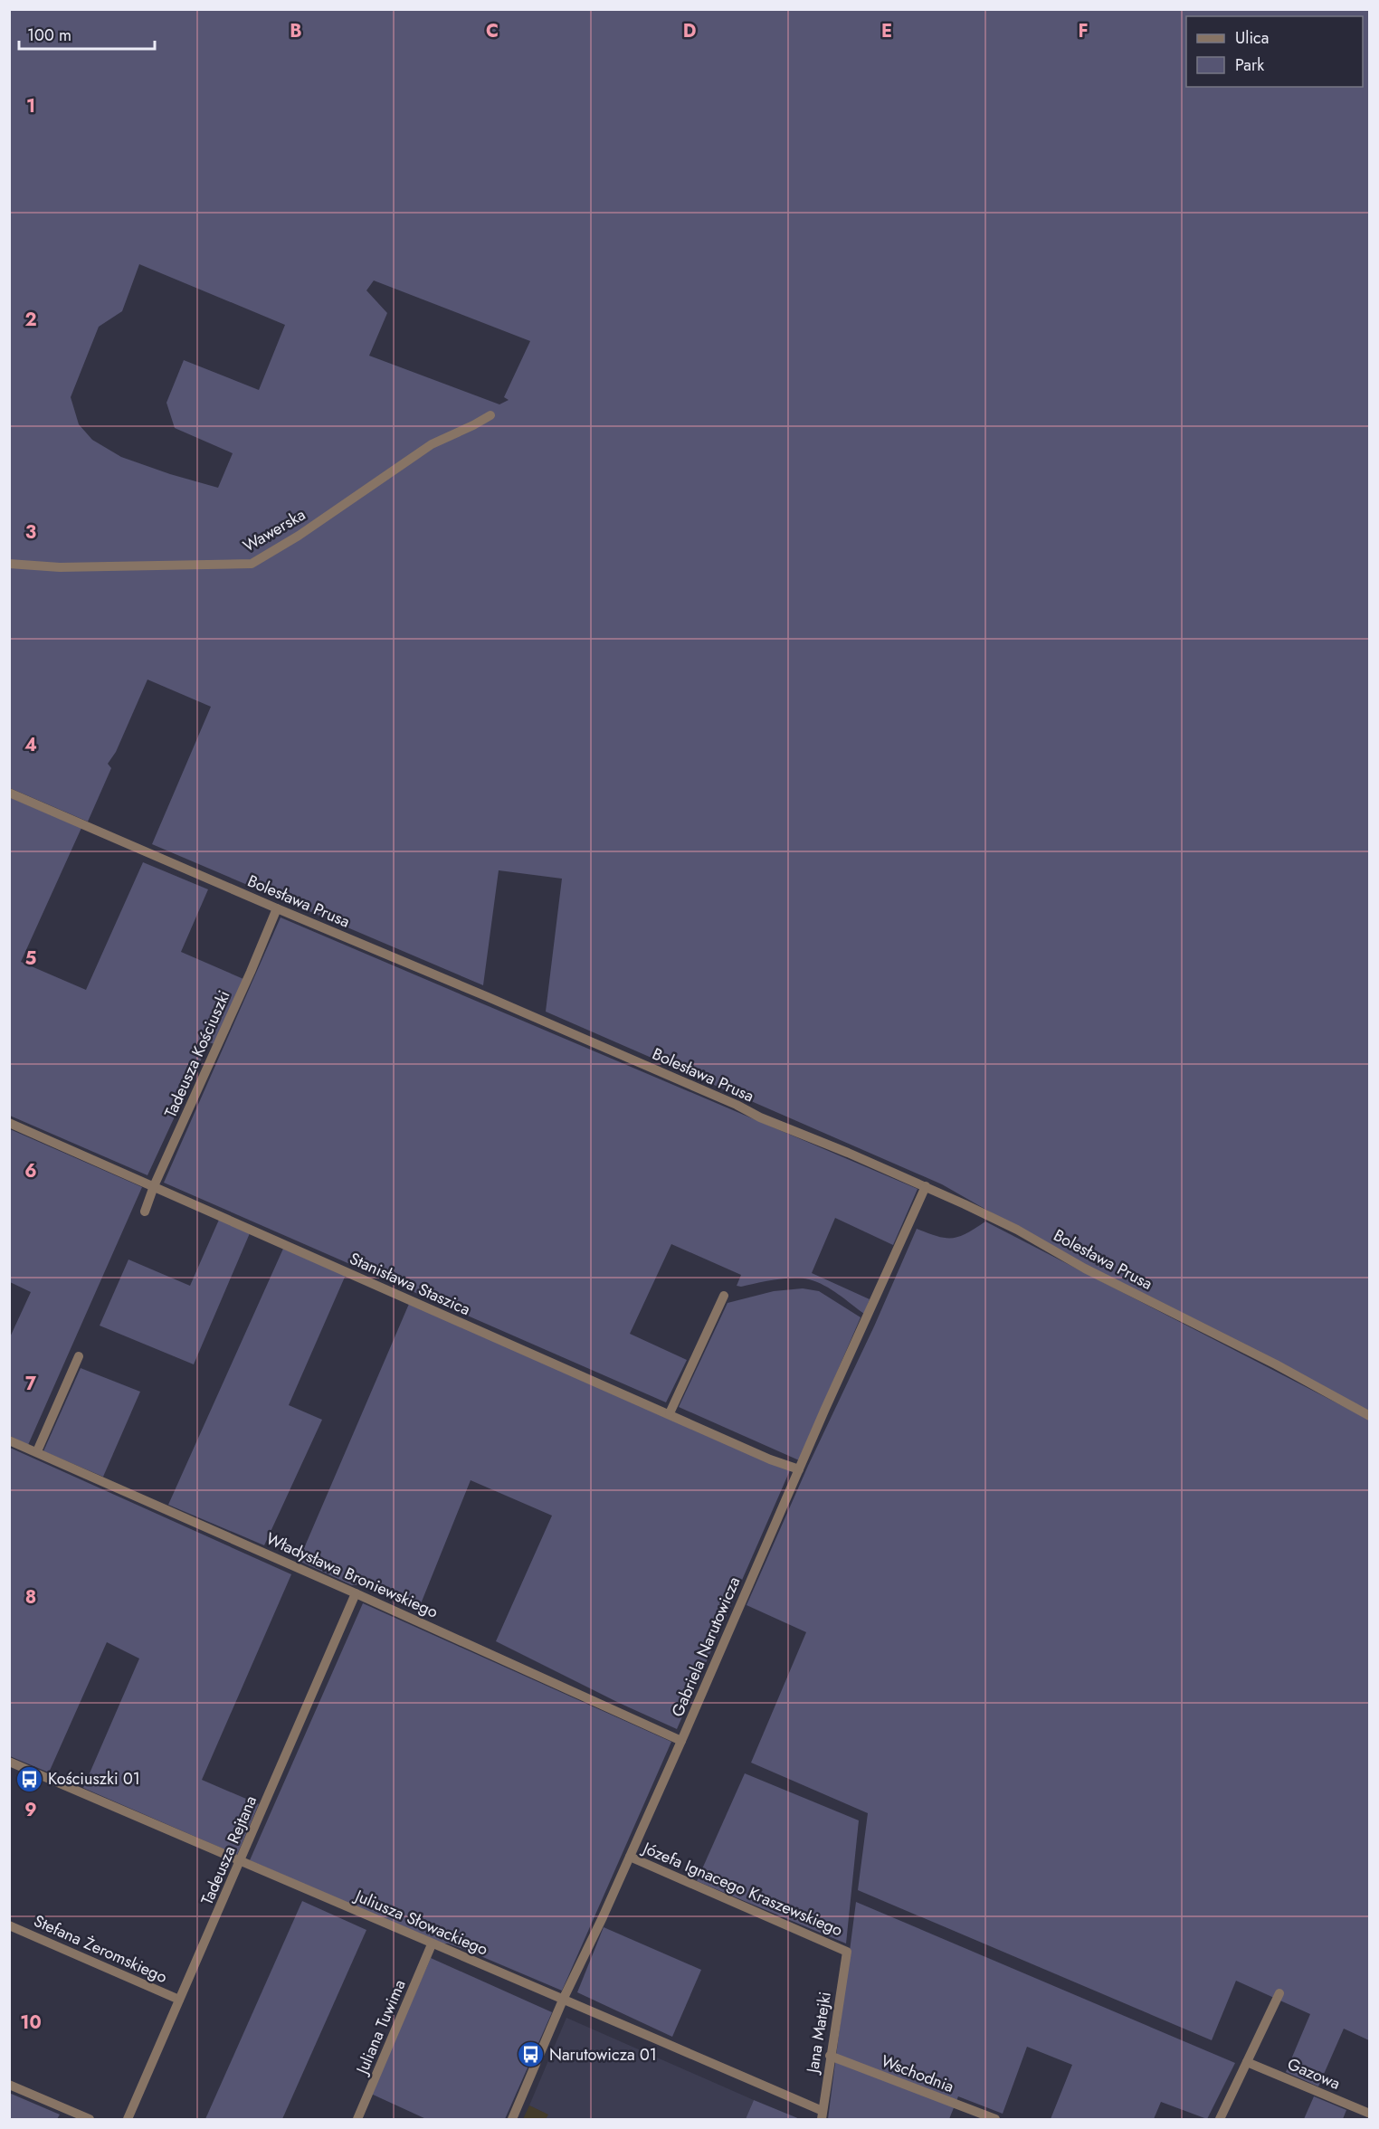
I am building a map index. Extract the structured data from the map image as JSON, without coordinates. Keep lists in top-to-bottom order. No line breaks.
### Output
{"streets":{"street":["Wawerska","Bolesława Prusa","Tadeusza Kościuszki","Stanisława Staszica","Władysława Broniewskiego","Gabriela Narutowicza","Tadeusza Rejtana","Józefa Ignacego Kraszewskiego","Juliusza Słowackiego","Stefana Żeromskiego","Juliana Tuwima","Jana Matejki","Wschodnia","Gazowa"]},"crossings":[["Bolesława Prusa","Tadeusza Kościuszki"],["Bolesława Prusa","Gabriela Narutowicza"],["Tadeusza Kościuszki","Stanisława Staszica"],["Stanisława Staszica","Gabriela Narutowicza"],["Władysława Broniewskiego","Gabriela Narutowicza"],["Władysława Broniewskiego","Tadeusza Rejtana"],["Gabriela Narutowicza","Józefa Ignacego Kraszewskiego"],["Gabriela Narutowicza","Juliusza Słowackiego"],["Tadeusza Rejtana","Juliusza Słowackiego"],["Tadeusza Rejtana","Stefana Żeromskiego"],["Józefa Ignacego Kraszewskiego","Jana Matejki"],["Juliusza Słowackiego","Juliana Tuwima"],["Juliusza Słowackiego","Jana Matejki"],["Jana Matejki","Wschodnia"]],"places":{"bus stop":["Kościuszki 01","Narutowicza 01"]},"legend":["Ulica","Park"],"scale_bar":"100 m","grid":{"columns":["B","C","D","E","F"],"rows":["1","2","3","4","5","6","7","8","9","10"]}}
